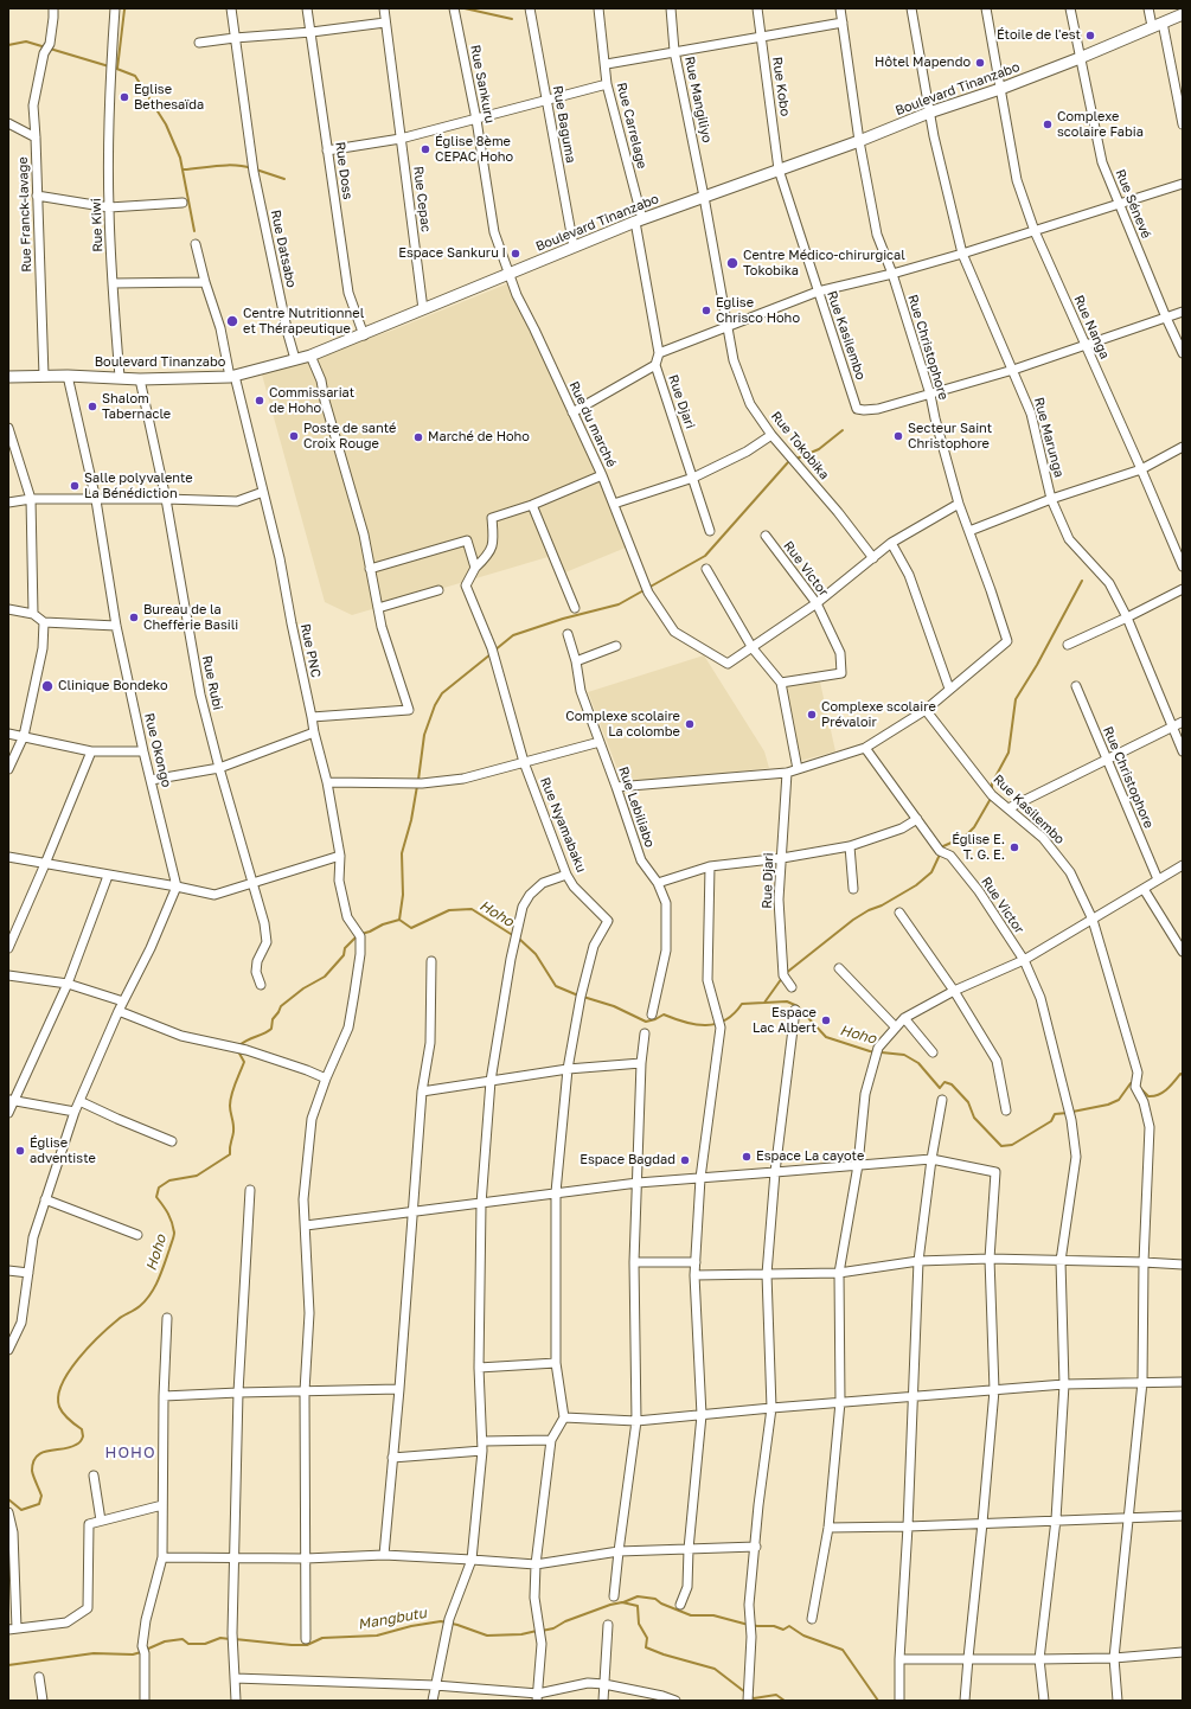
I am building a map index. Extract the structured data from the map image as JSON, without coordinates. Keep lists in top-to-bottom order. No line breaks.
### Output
{"streets":{"street":["Rue Sankuru","Rue Kobo","Boulevard Tinanzabo","Rue Mangiliyo","Rue Baguma","Rue Carrelage","Rue Doss","Rue Cepac","Rue Sénevé","Rue Franck-lavage","Rue Kiwi","Rue Datsabo","Rue Nanga","Rue Kasilembo","Rue Christophore","Rue Djari","Rue du marché","Rue Marunga","Rue Tokobika","Rue Victor","Rue PNC","Rue Rubi","Rue Okongo","Rue Lebiliabo","Rue Nyamabaku"]},"crossings":[["Rue Sankuru","Boulevard Tinanzabo"],["Rue Sankuru","Rue du marché"],["Rue Kobo","Boulevard Tinanzabo"],["Rue Kobo","Rue Kasilembo"],["Boulevard Tinanzabo","Rue Mangiliyo"],["Boulevard Tinanzabo","Rue Baguma"],["Boulevard Tinanzabo","Rue Carrelage"],["Boulevard Tinanzabo","Rue Doss"],["Boulevard Tinanzabo","Rue Cepac"],["Boulevard Tinanzabo","Rue Sénevé"],["Boulevard Tinanzabo","Rue Franck-lavage"],["Boulevard Tinanzabo","Rue Kiwi"],["Boulevard Tinanzabo","Rue Datsabo"],["Boulevard Tinanzabo","Rue Nanga"],["Boulevard Tinanzabo","Rue Kasilembo"],["Boulevard Tinanzabo","Rue Christophore"],["Boulevard Tinanzabo","Rue Djari"],["Boulevard Tinanzabo","Rue du marché"],["Boulevard Tinanzabo","Rue Marunga"],["Boulevard Tinanzabo","Rue Tokobika"],["Boulevard Tinanzabo","Rue PNC"],["Boulevard Tinanzabo","Rue Rubi"],["Boulevard Tinanzabo","Rue Okongo"],["Rue Mangiliyo","Rue Tokobika"],["Rue Carrelage","Rue Djari"],["Rue Kasilembo","Rue Christophore"]],"districts":["HOHO"],"water":["Hoho","Mangbutu"],"places":["Étoile de l'est","Hôtel Mapendo","Eglise Bethesaïda","Complexe scolaire Fabia","Église 8ème CEPAC Hoho","Espace Sankuru I","Centre Médico-chirurgical Tokobika","Eglise Chrisco Hoho","Centre Nutritionnel et Thérapeutique","Commissariat de Hoho","Shalom Tabernacle","Poste de santé Croix Rouge","Secteur Saint Christophore","Marché de Hoho","Salle polyvalente La Bénédiction","Bureau de la Chefferie Basili","Clinique Bondeko","Complexe scolaire Prévaloir","Complexe scolaire La colombe","Église E. T. G. E.","Espace Lac Albert","Église adventiste","Espace La cayote","Espace Bagdad"]}
